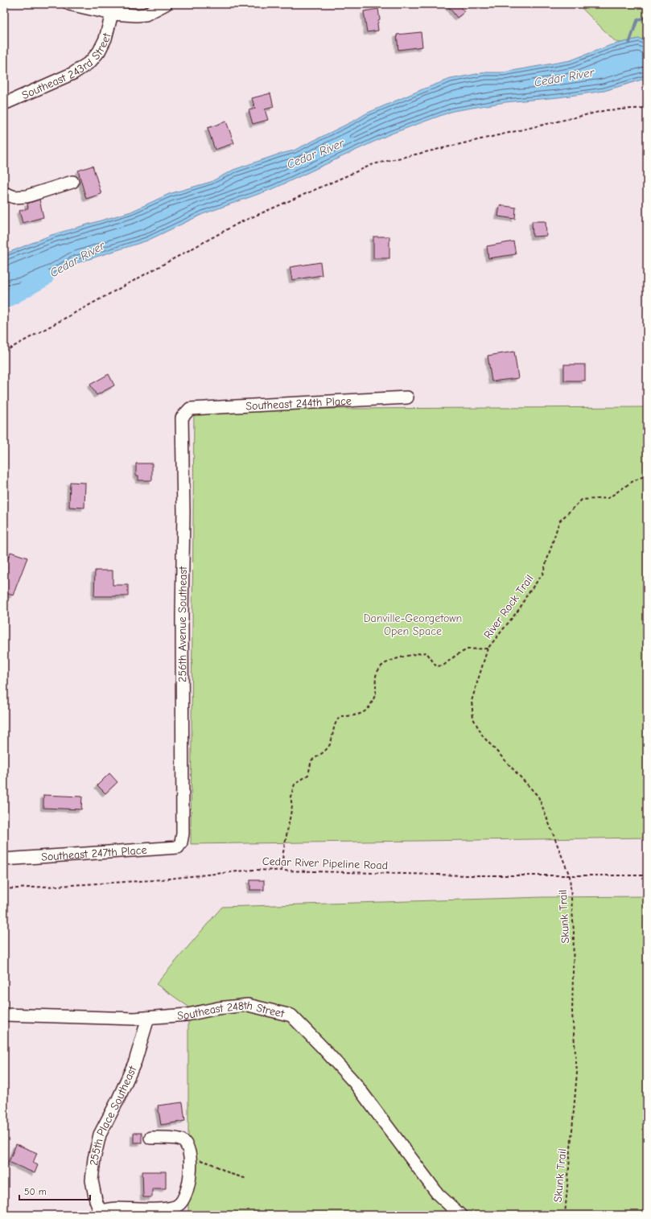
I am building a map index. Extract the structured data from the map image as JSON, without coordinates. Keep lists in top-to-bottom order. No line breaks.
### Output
{"streets":{"street":["Southeast 243rd Street","Southeast 244th Place","256th Avenue Southeast","Southeast 247th Place","Southeast 248th Street","255th Place Southeast"],"path":["River Rock Trail","Cedar River Pipeline Road","Skunk Trail"]},"crossings":[["Southeast 244th Place","256th Avenue Southeast"],["River Rock Trail","Cedar River Pipeline Road"],["River Rock Trail","Skunk Trail"],["256th Avenue Southeast","Southeast 247th Place"],["Cedar River Pipeline Road","Skunk Trail"],["Southeast 248th Street","255th Place Southeast"]],"water":["Cedar River"],"parks":["Danville-Georgetown Open Space"],"scale_bar":"50 m"}
